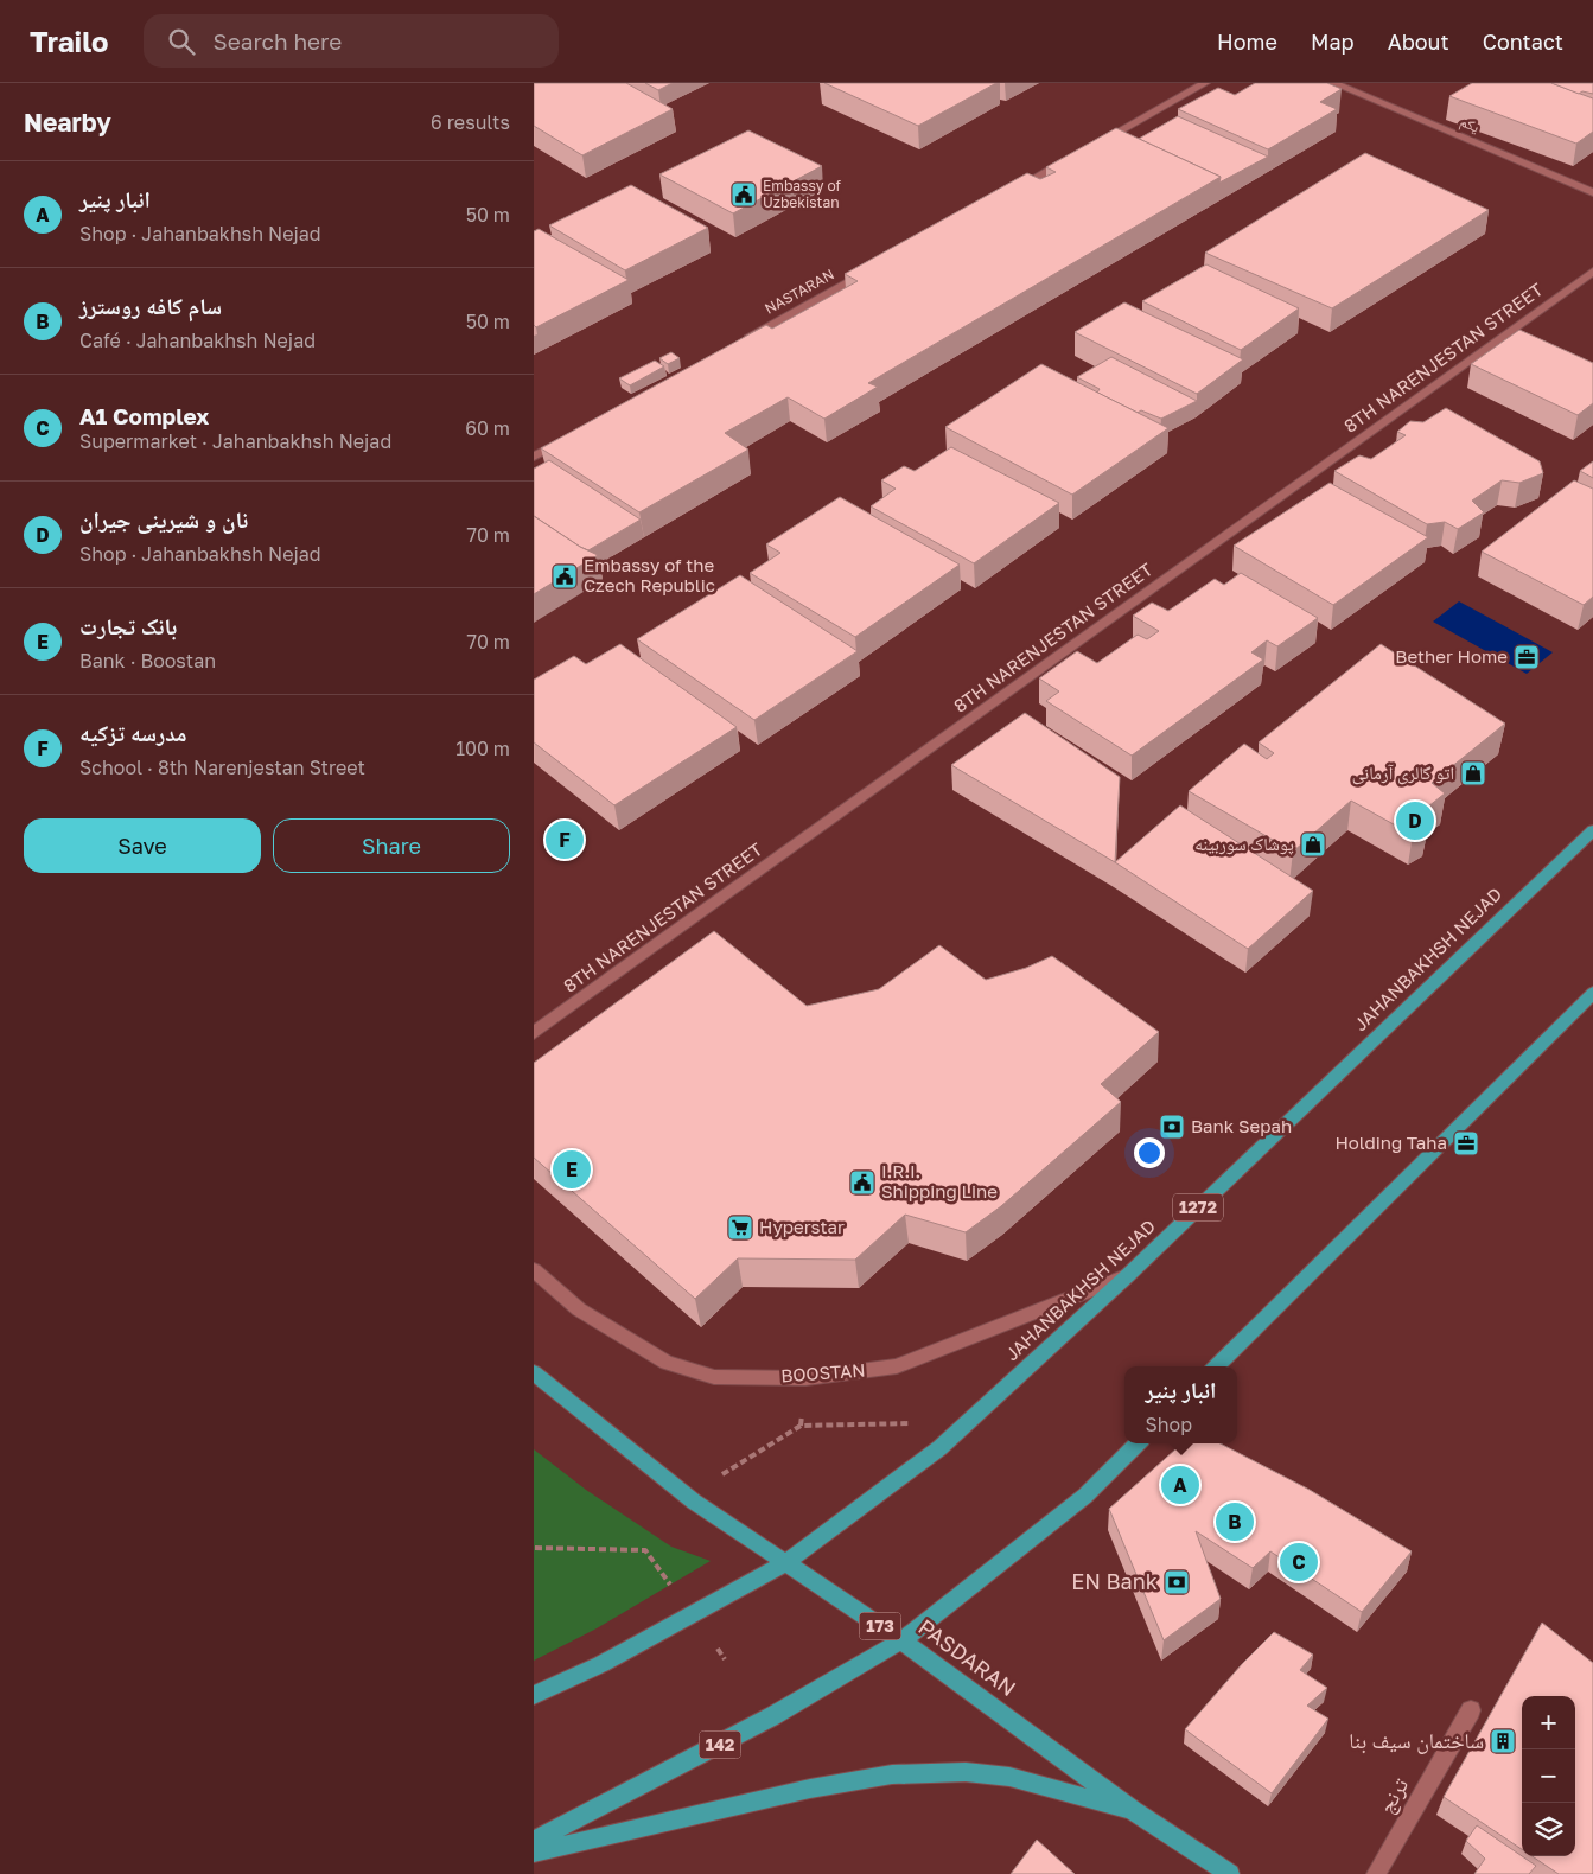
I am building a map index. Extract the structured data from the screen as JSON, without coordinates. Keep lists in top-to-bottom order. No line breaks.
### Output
{"streets":{"main road":["JAHANBAKHSH NEJAD","1272","173","PASDARAN","142"],"street":["یکم","NASTARAN","8TH NARENJESTAN STREET","BOOSTAN","ترنج"]},"crossings":[["JAHANBAKHSH NEJAD","BOOSTAN"],["JAHANBAKHSH NEJAD","PASDARAN"],["PASDARAN","142"]],"places":{"public building":["Embassy of Uzbekistan","Embassy of the Czech Republic","I.R.I. Shipping Line"],"office":["Bether Home","Holding Taha"],"shop":["اتو گالری آرمانی","پوشاک سوربینه"],"bank":["Bank Sepah","EN Bank"],"supermarket":["Hyperstar"],"building":["ساختمان سیف بنا"]},"page":{"header":"Trailo","search":"Search here","nav":["Home","Map","About","Contact"],"heading":["Nearby","6 results"],"list":[{"mark":"A","name":"انبار پنیر","note":"Shop · Jahanbakhsh Nejad","value":"50 m"},{"mark":"B","name":"سام کافه روسترز","note":"Café · Jahanbakhsh Nejad","value":"50 m"},{"mark":"C","name":"A1 Complex","note":"Supermarket · Jahanbakhsh Nejad","value":"60 m"},{"mark":"D","name":"نان و شیرینی جیران","note":"Shop · Jahanbakhsh Nejad","value":"70 m"},{"mark":"E","name":"بانک تجارت","note":"Bank · Boostan","value":"70 m"},{"mark":"F","name":"مدرسه تزکیه","note":"School · 8th Narenjestan Street","value":"100 m"}],"pins":["D","F","E","A","B","C"],"buttons":["Save","Share"],"popup":["انبار پنیر","Shop"],"map_buttons":["+","−"]}}
